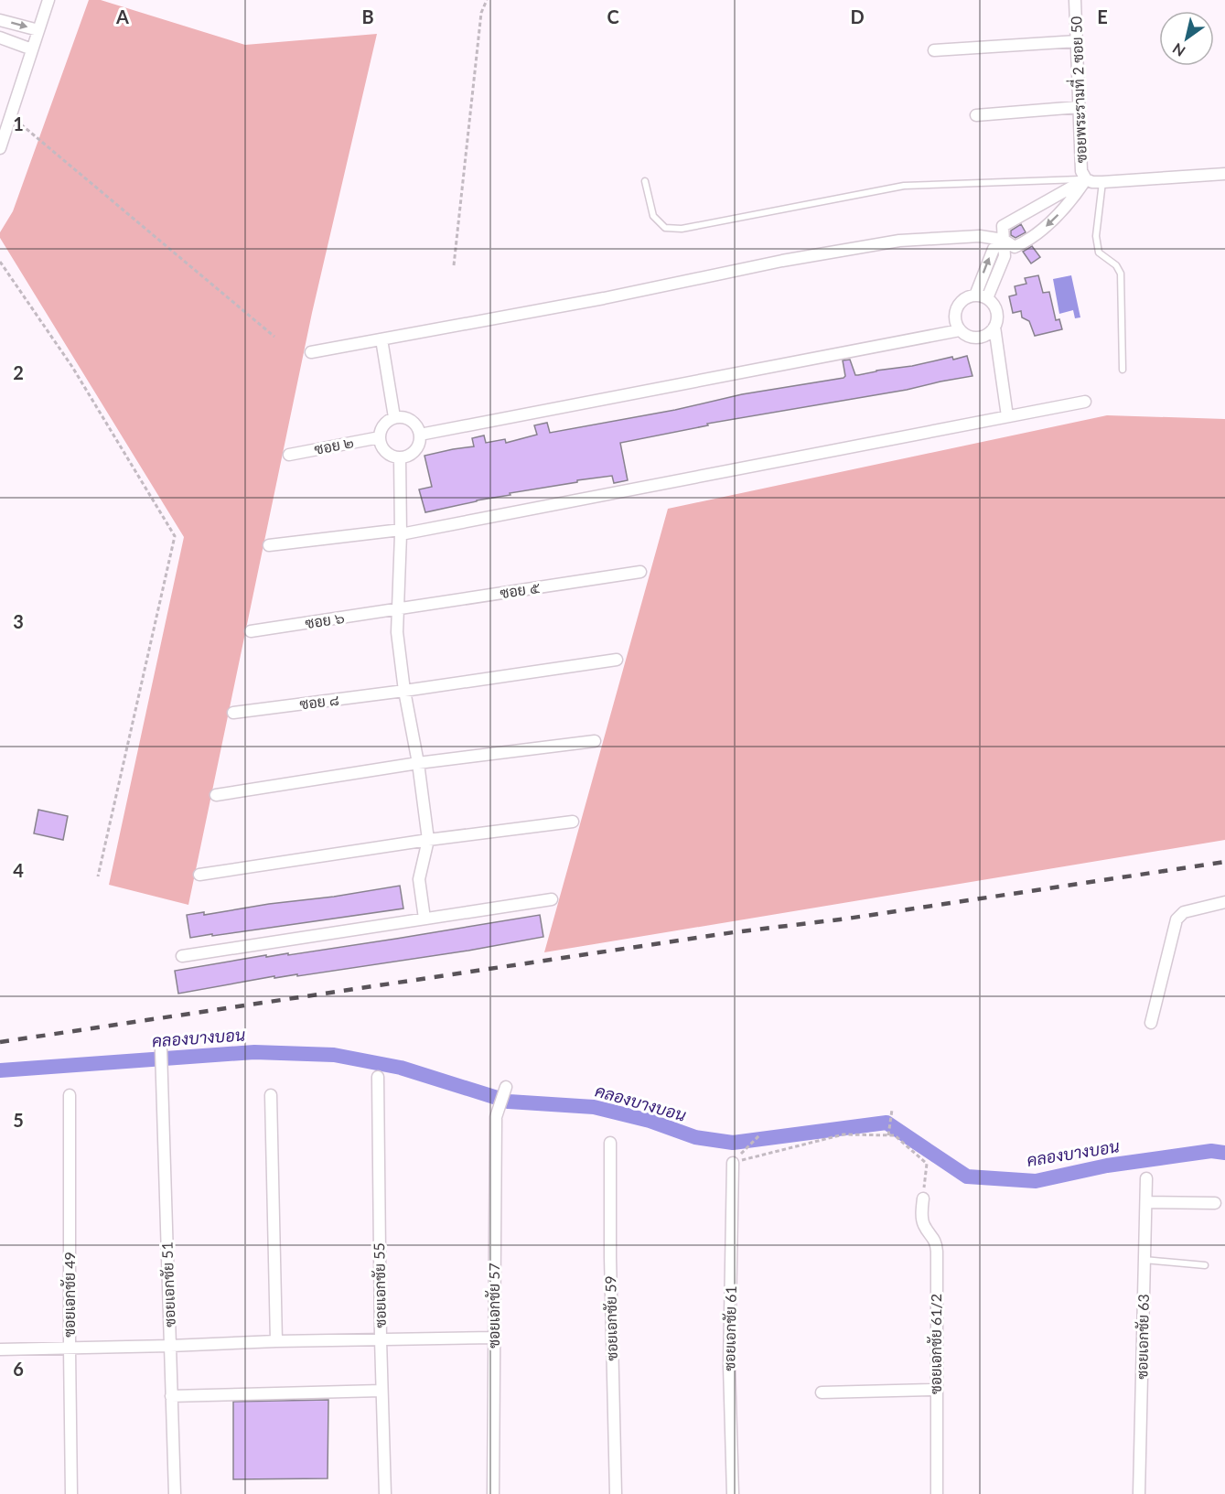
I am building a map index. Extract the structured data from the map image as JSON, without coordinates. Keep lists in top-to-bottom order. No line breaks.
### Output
{"streets":{"street":["ซอยพระรามที่ 2 ซอย 50","ซอย ๒","ซอย ๕","ซอย ๖","ซอย ๘","ซอยเอกชัย 51","ซอยเอกชัย 55","ซอยเอกชัย 49","ซอยเอกชัย 57","ซอยเอกชัย 59","ซอยเอกชัย 61","ซอยเอกชัย 63","ซอยเอกชัย 61/2"]},"crossings":[["ซอย ๕","ซอย ๖"]],"water":["คลองบางบอน"],"north":"bottom left","grid":{"columns":["A","B","C","D","E"],"rows":["1","2","3","4","5","6"]}}
